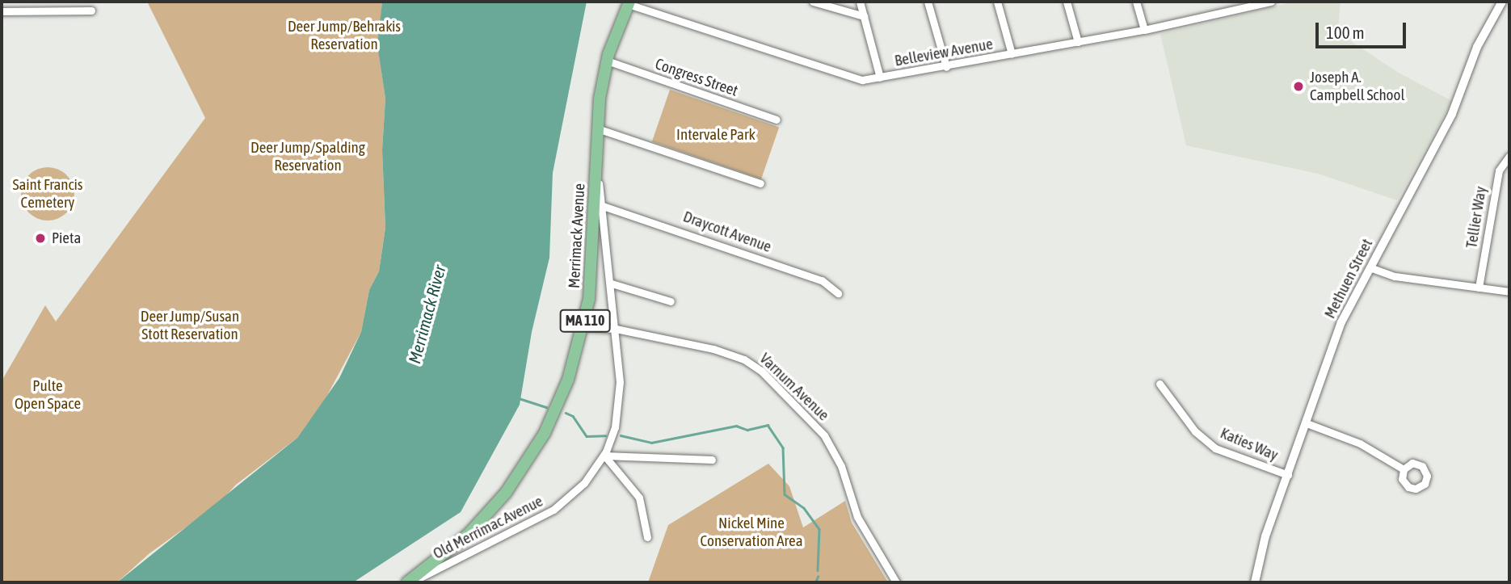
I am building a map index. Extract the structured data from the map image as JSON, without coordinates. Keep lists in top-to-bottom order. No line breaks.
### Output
{"streets":{"main road":["Merrimack Avenue","MA 110"],"street":["Belleview Avenue","Congress Street","Tellier Way","Draycott Avenue","Methuen Street","Varnum Avenue","Katies Way","Old Merrimac Avenue"]},"crossings":[["Belleview Avenue","Merrimack Avenue"],["Congress Street","Merrimack Avenue"],["Draycott Avenue","Old Merrimac Avenue"],["Merrimack Avenue","Varnum Avenue"],["Merrimack Avenue","Old Merrimac Avenue"],["Methuen Street","Katies Way"],["Varnum Avenue","Old Merrimac Avenue"]],"water":["Merrimack River"],"parks":["Deer Jump/Behrakis Reservation","Intervale Park","Deer Jump/Spalding Reservation","Saint Francis Cemetery","Deer Jump/Susan Stott Reservation","Pulte Open Space","Nickel Mine Conservation Area"],"places":["Joseph A. Campbell School","Pieta"],"scale_bar":"100 m"}
